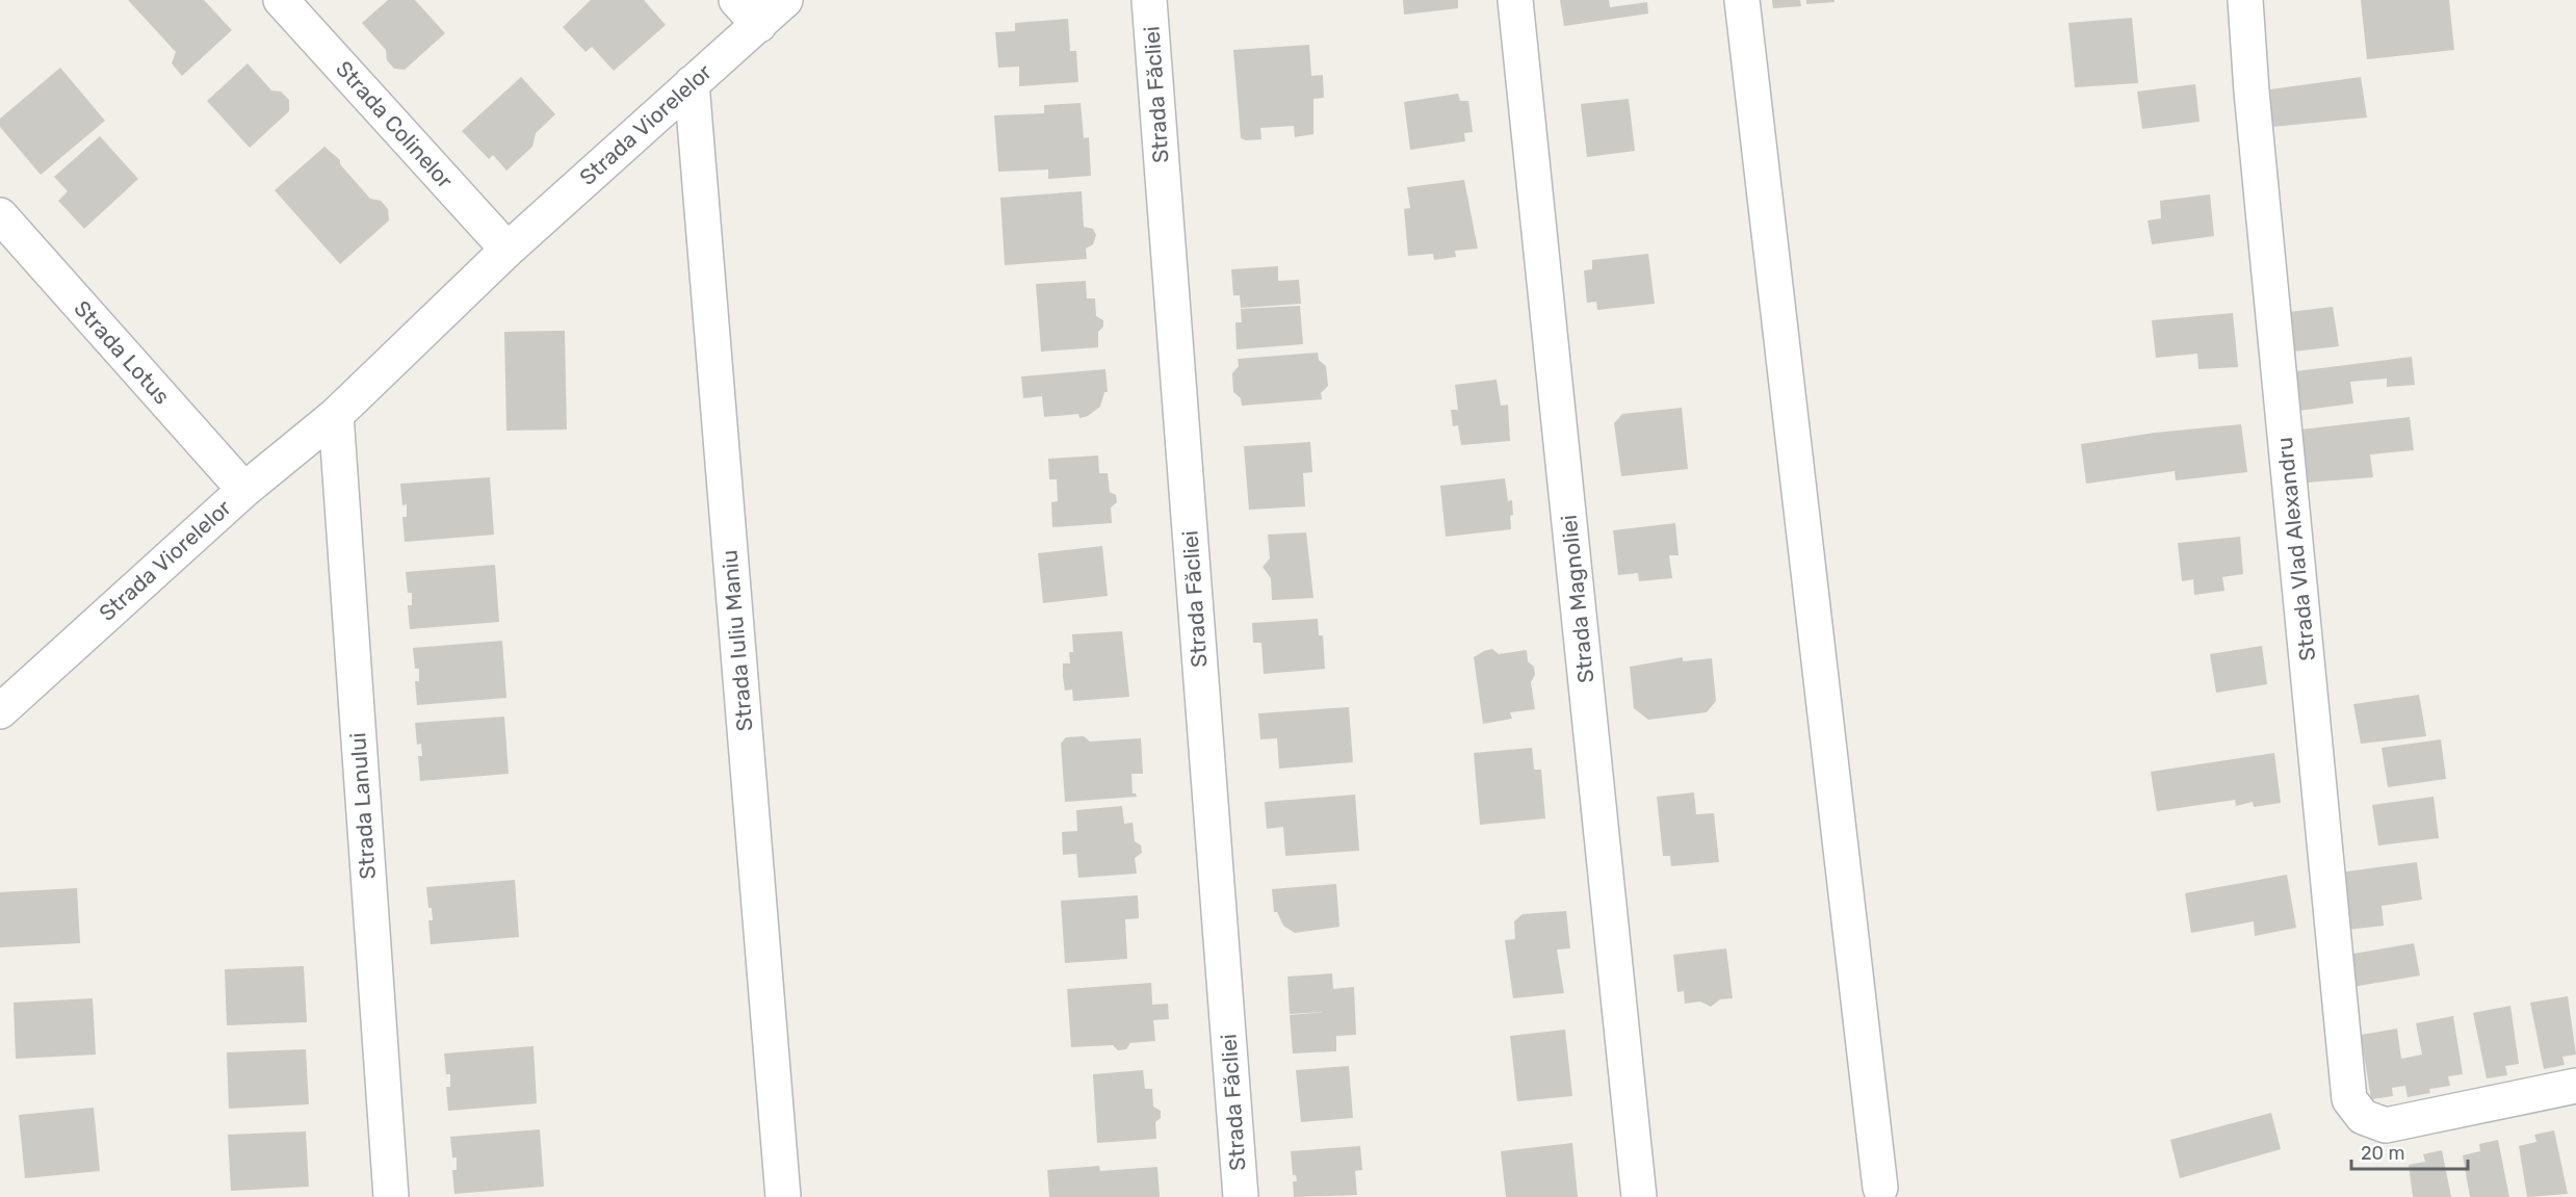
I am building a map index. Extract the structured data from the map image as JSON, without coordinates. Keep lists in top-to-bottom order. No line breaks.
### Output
{"streets":{"street":["Strada Făcliei","Strada Colinelor","Strada Viorelelor","Strada Lotus","Strada Vlad Alexandru","Strada Magnoliei","Strada Iuliu Maniu","Strada Lanului"]},"crossings":[["Strada Colinelor","Strada Viorelelor"],["Strada Viorelelor","Strada Lotus"],["Strada Viorelelor","Strada Iuliu Maniu"],["Strada Viorelelor","Strada Lanului"]],"scale_bar":"20 m"}
